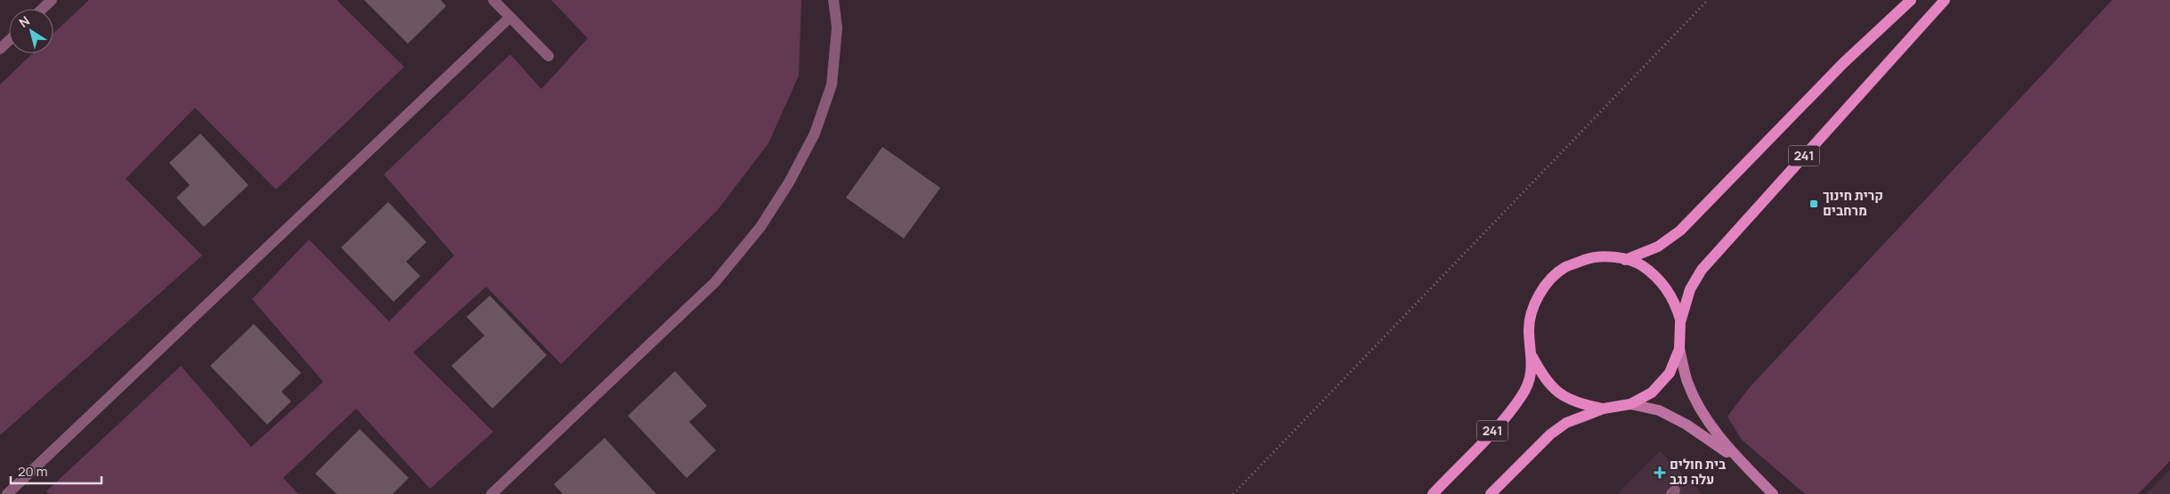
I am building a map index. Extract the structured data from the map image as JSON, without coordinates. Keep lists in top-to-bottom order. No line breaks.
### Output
{"streets":{"main road":["241"]},"places":{"transit":["קרית חינוך מרחבים"],"health":["בית חולים עלה נגב"]},"scale_bar":"20 m","north":"top left"}
